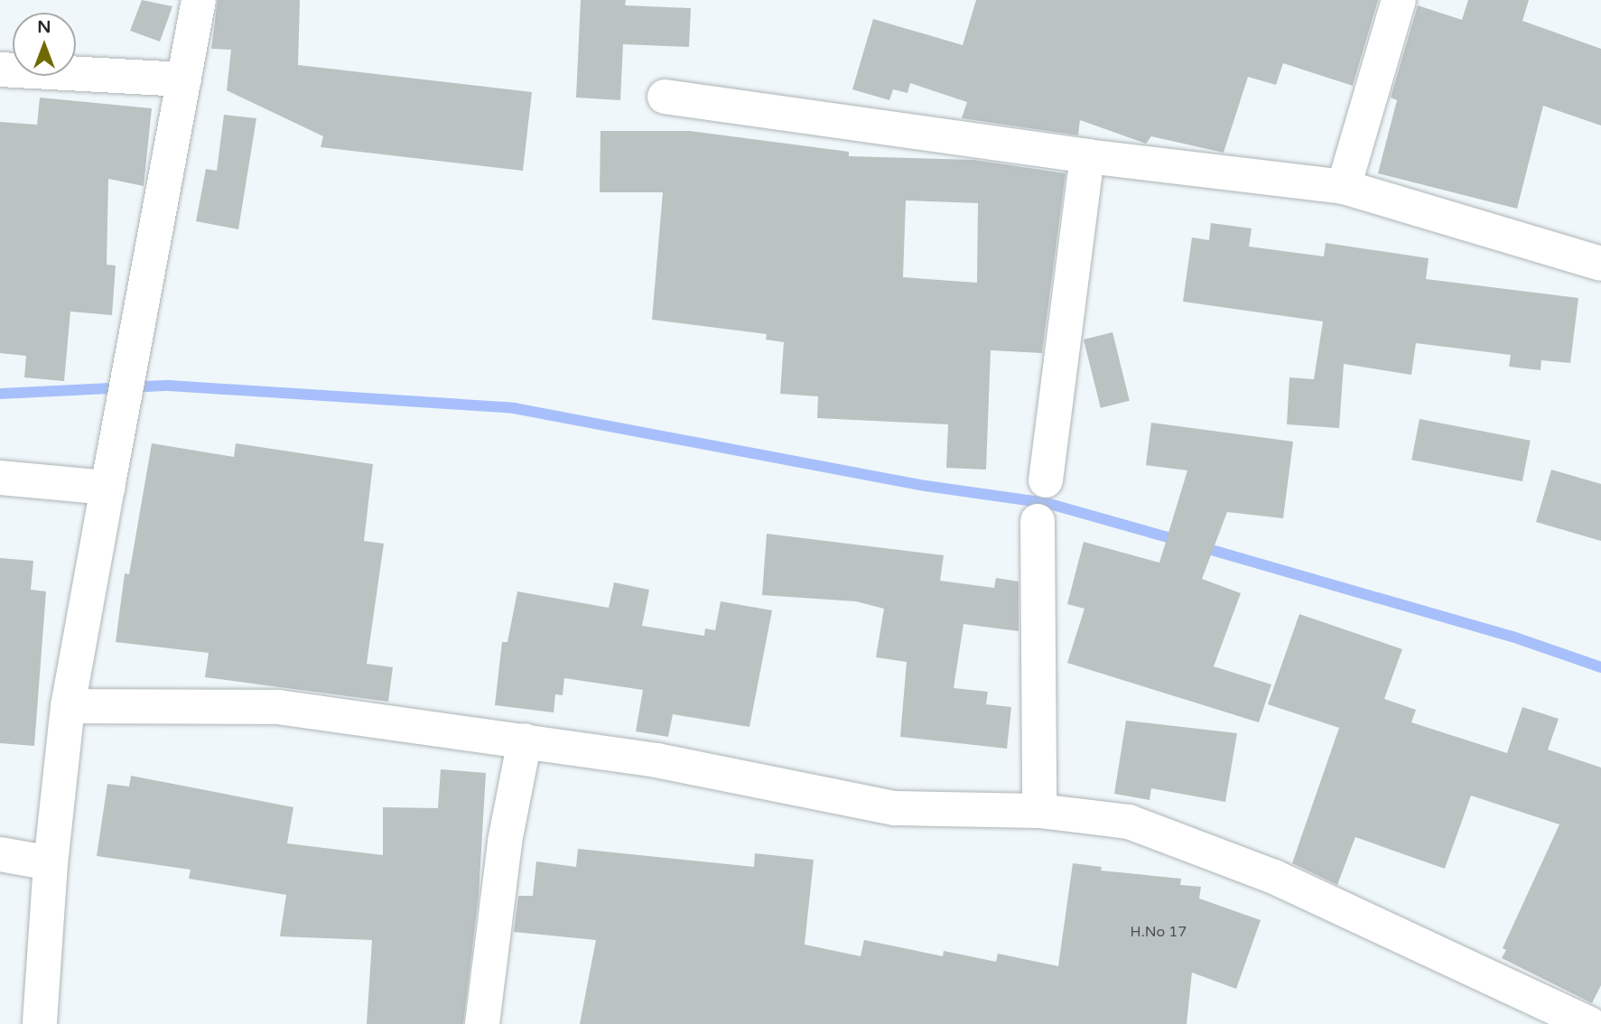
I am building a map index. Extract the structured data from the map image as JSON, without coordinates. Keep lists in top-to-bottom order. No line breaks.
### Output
{"house_numbers":["H.No 17"],"north":"top"}
